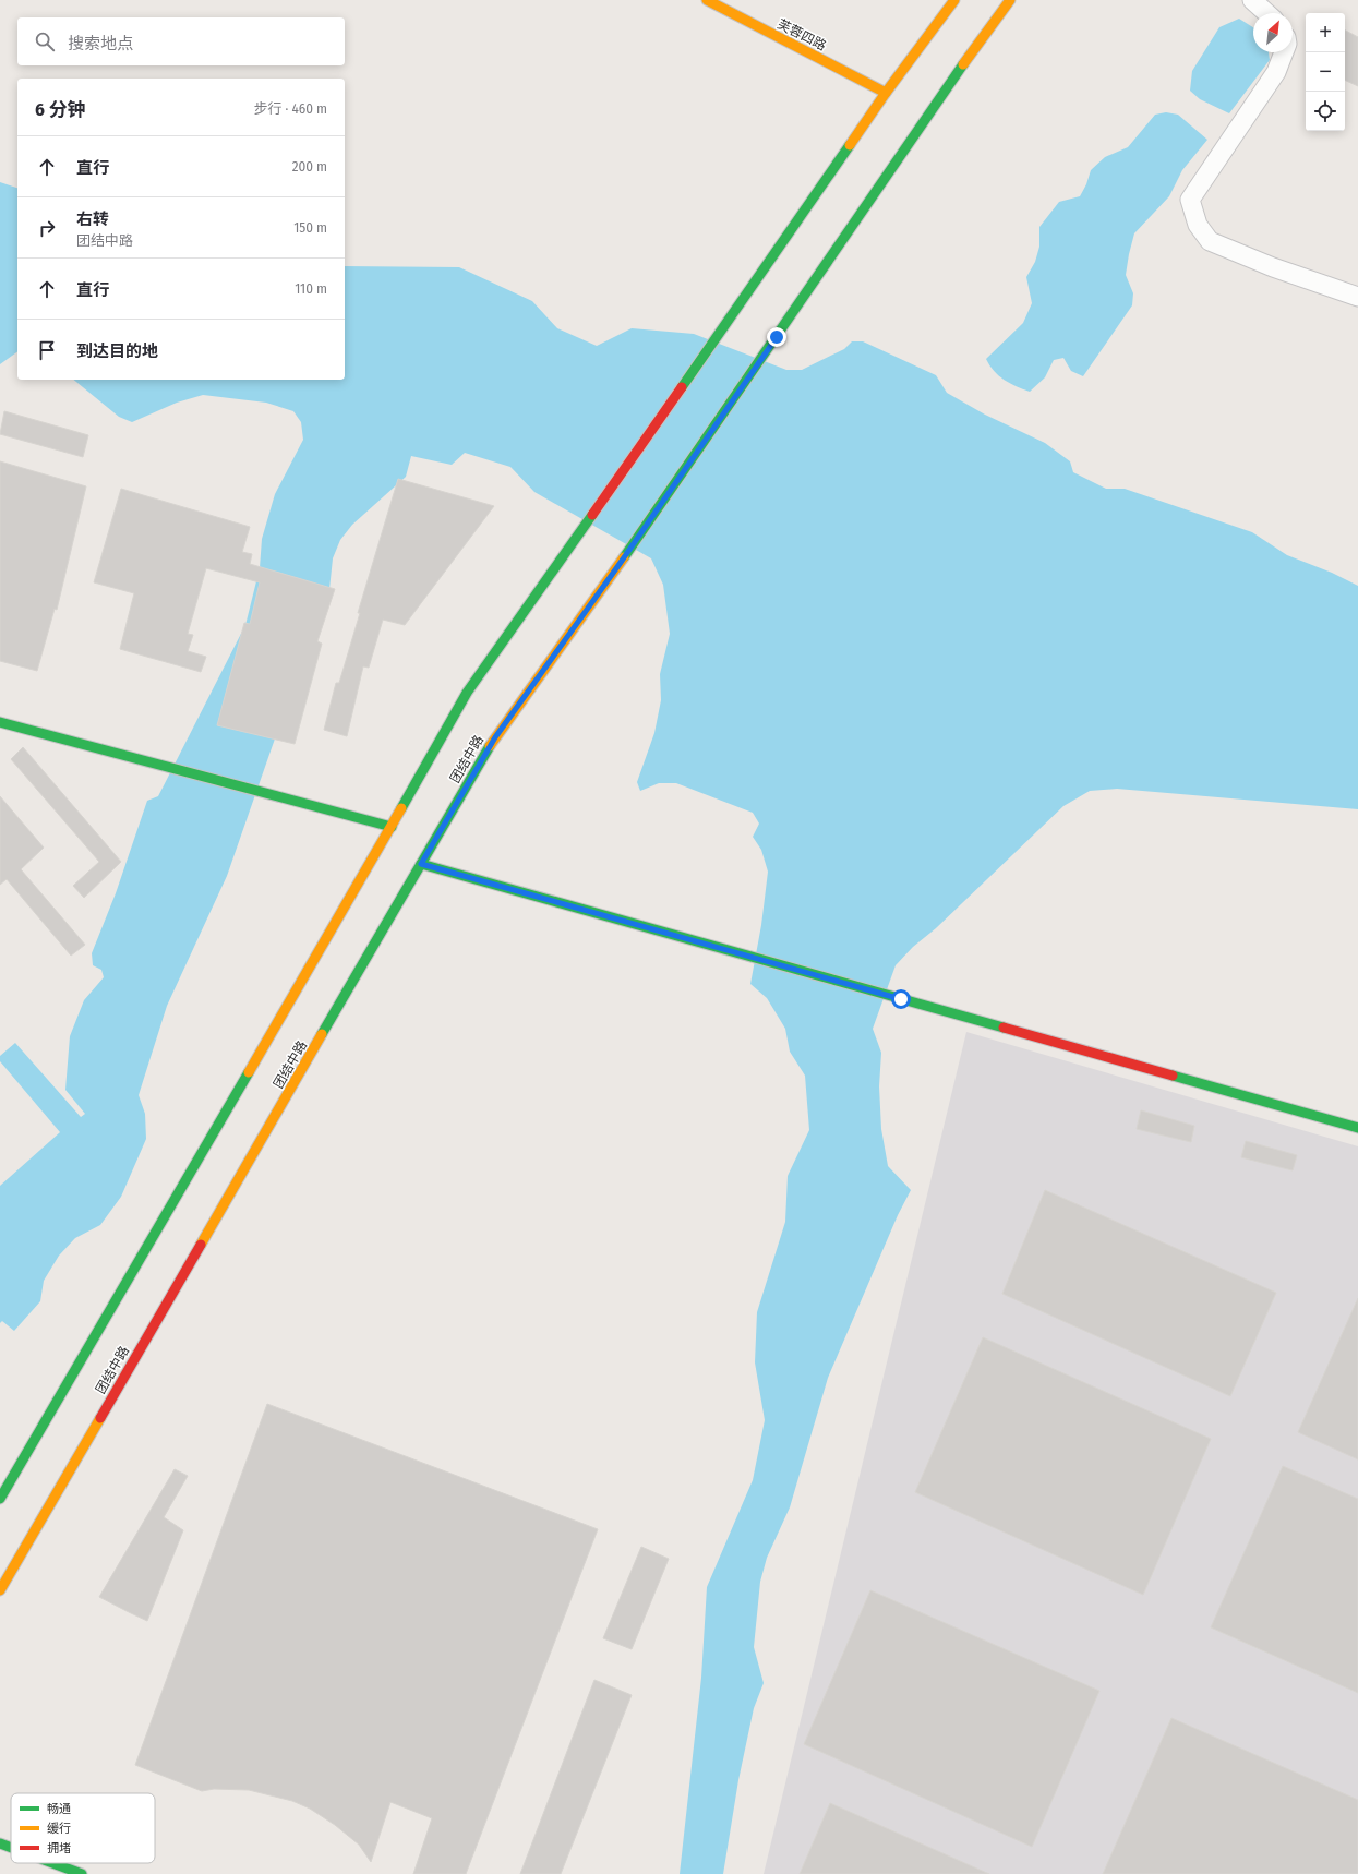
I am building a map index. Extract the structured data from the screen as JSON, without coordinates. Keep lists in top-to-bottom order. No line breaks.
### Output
{"streets":{"main road":["芙蓉四路","团结中路"]},"legend":["畅通","缓行","拥堵"],"north":"top right","page":{"map_buttons":["+","−"],"search":"搜索地点","heading":["6 分钟","步行 · 460 m"],"list":[["直行","200 m"],["右转","团结中路","150 m"],["直行","110 m"],"到达目的地"]}}
